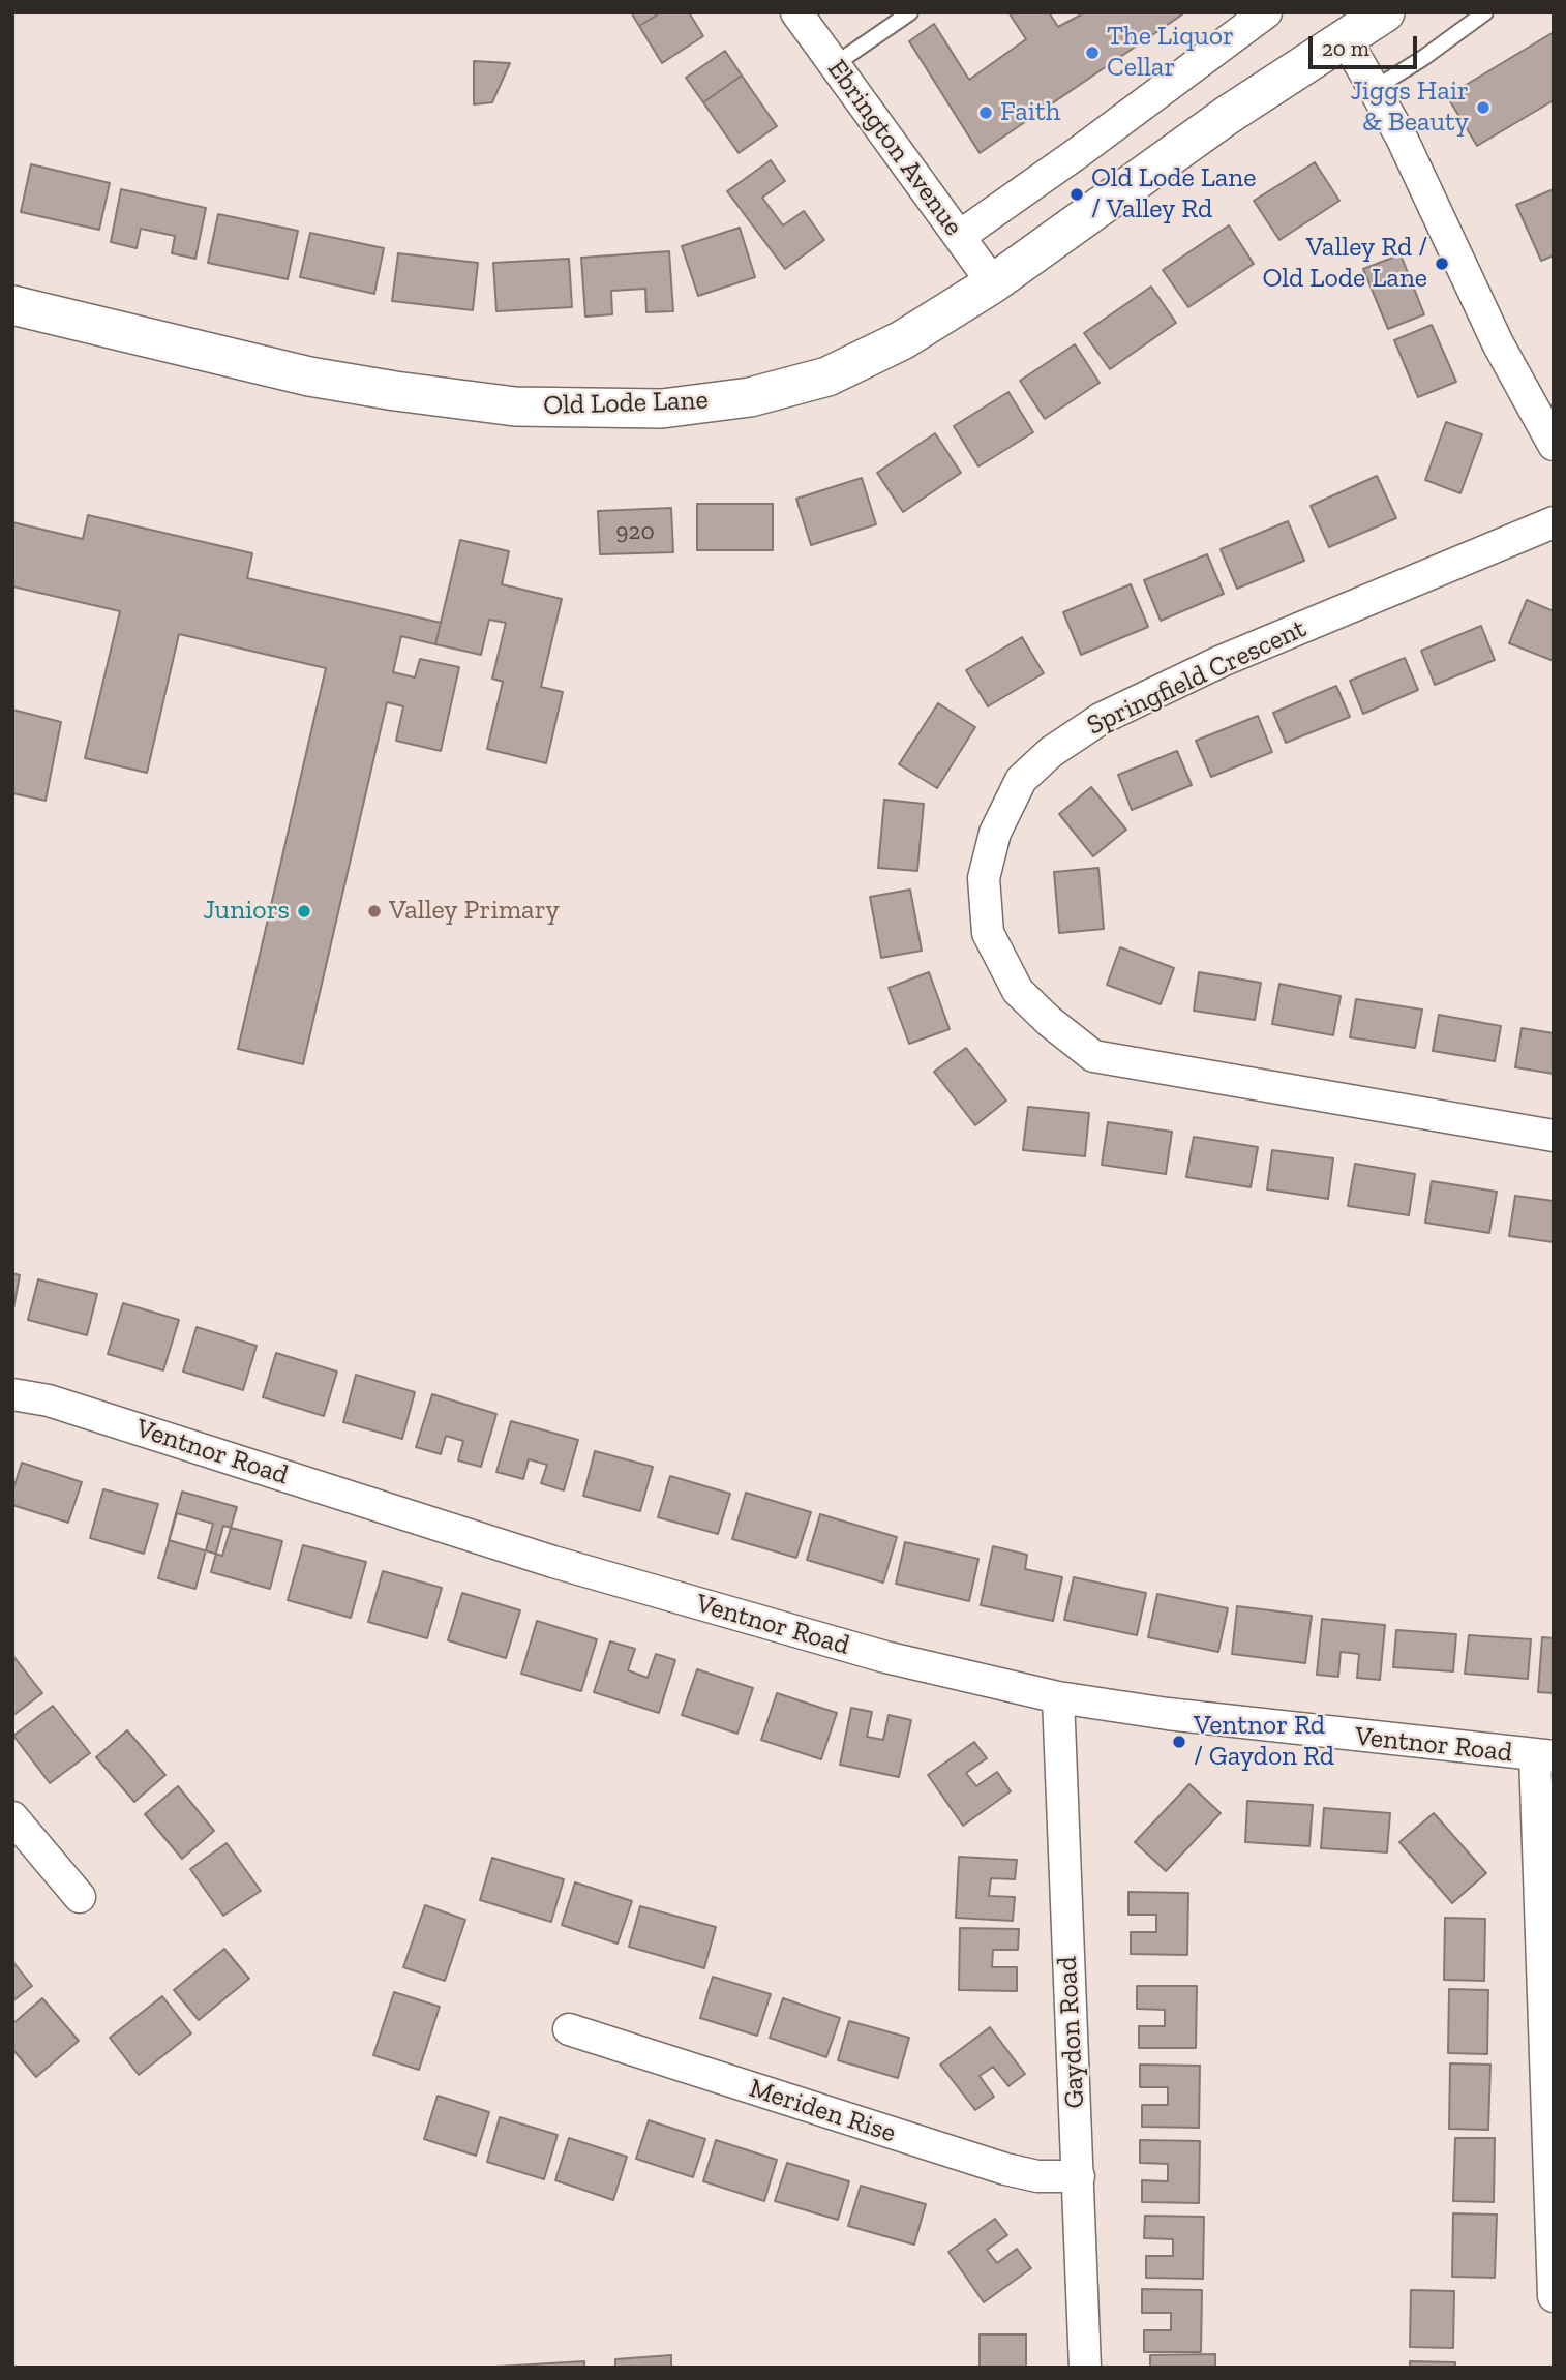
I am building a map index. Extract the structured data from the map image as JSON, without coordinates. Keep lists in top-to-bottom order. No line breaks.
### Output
{"streets":{"street":["Ebrington Avenue","Old Lode Lane","Springfield Crescent","Ventnor Road","Gaydon Road","Meriden Rise"]},"crossings":[["Ebrington Avenue","Old Lode Lane"],["Ventnor Road","Gaydon Road"],["Gaydon Road","Meriden Rise"]],"places":["The Liquor Cellar","Jiggs Hair & Beauty","Faith","Old Lode Lane / Valley Rd","Valley Rd / Old Lode Lane","Juniors","Valley Primary","Ventnor Rd / Gaydon Rd"],"house_numbers":["920"],"scale_bar":"20 m"}
